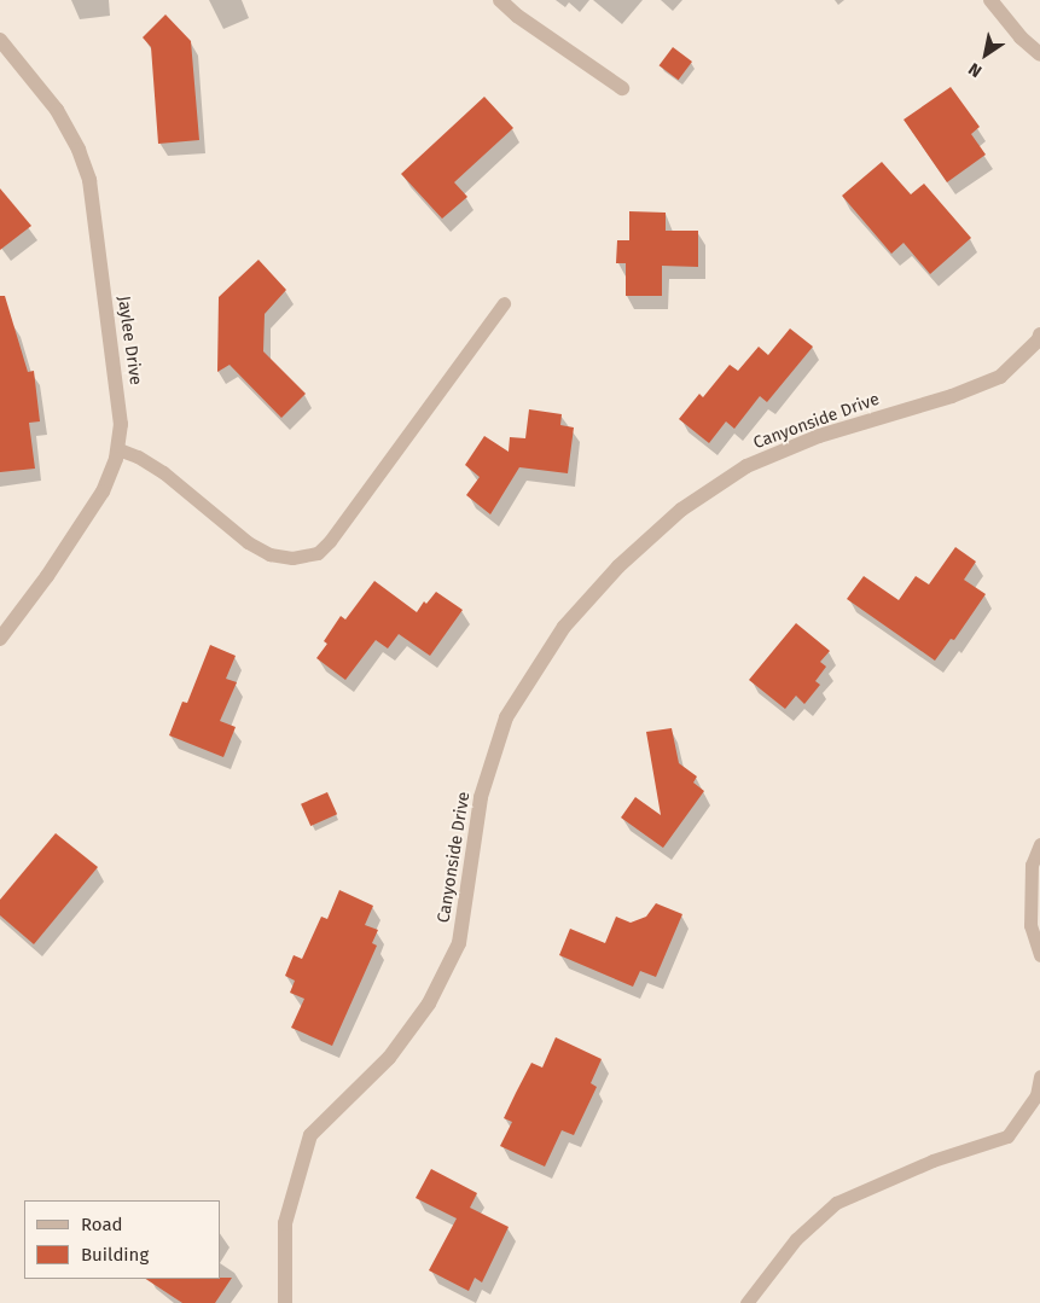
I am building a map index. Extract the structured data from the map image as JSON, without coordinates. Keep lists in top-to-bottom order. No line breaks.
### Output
{"streets":{"street":["Jaylee Drive","Canyonside Drive"]},"legend":["Road","Building"],"north":"bottom left"}
